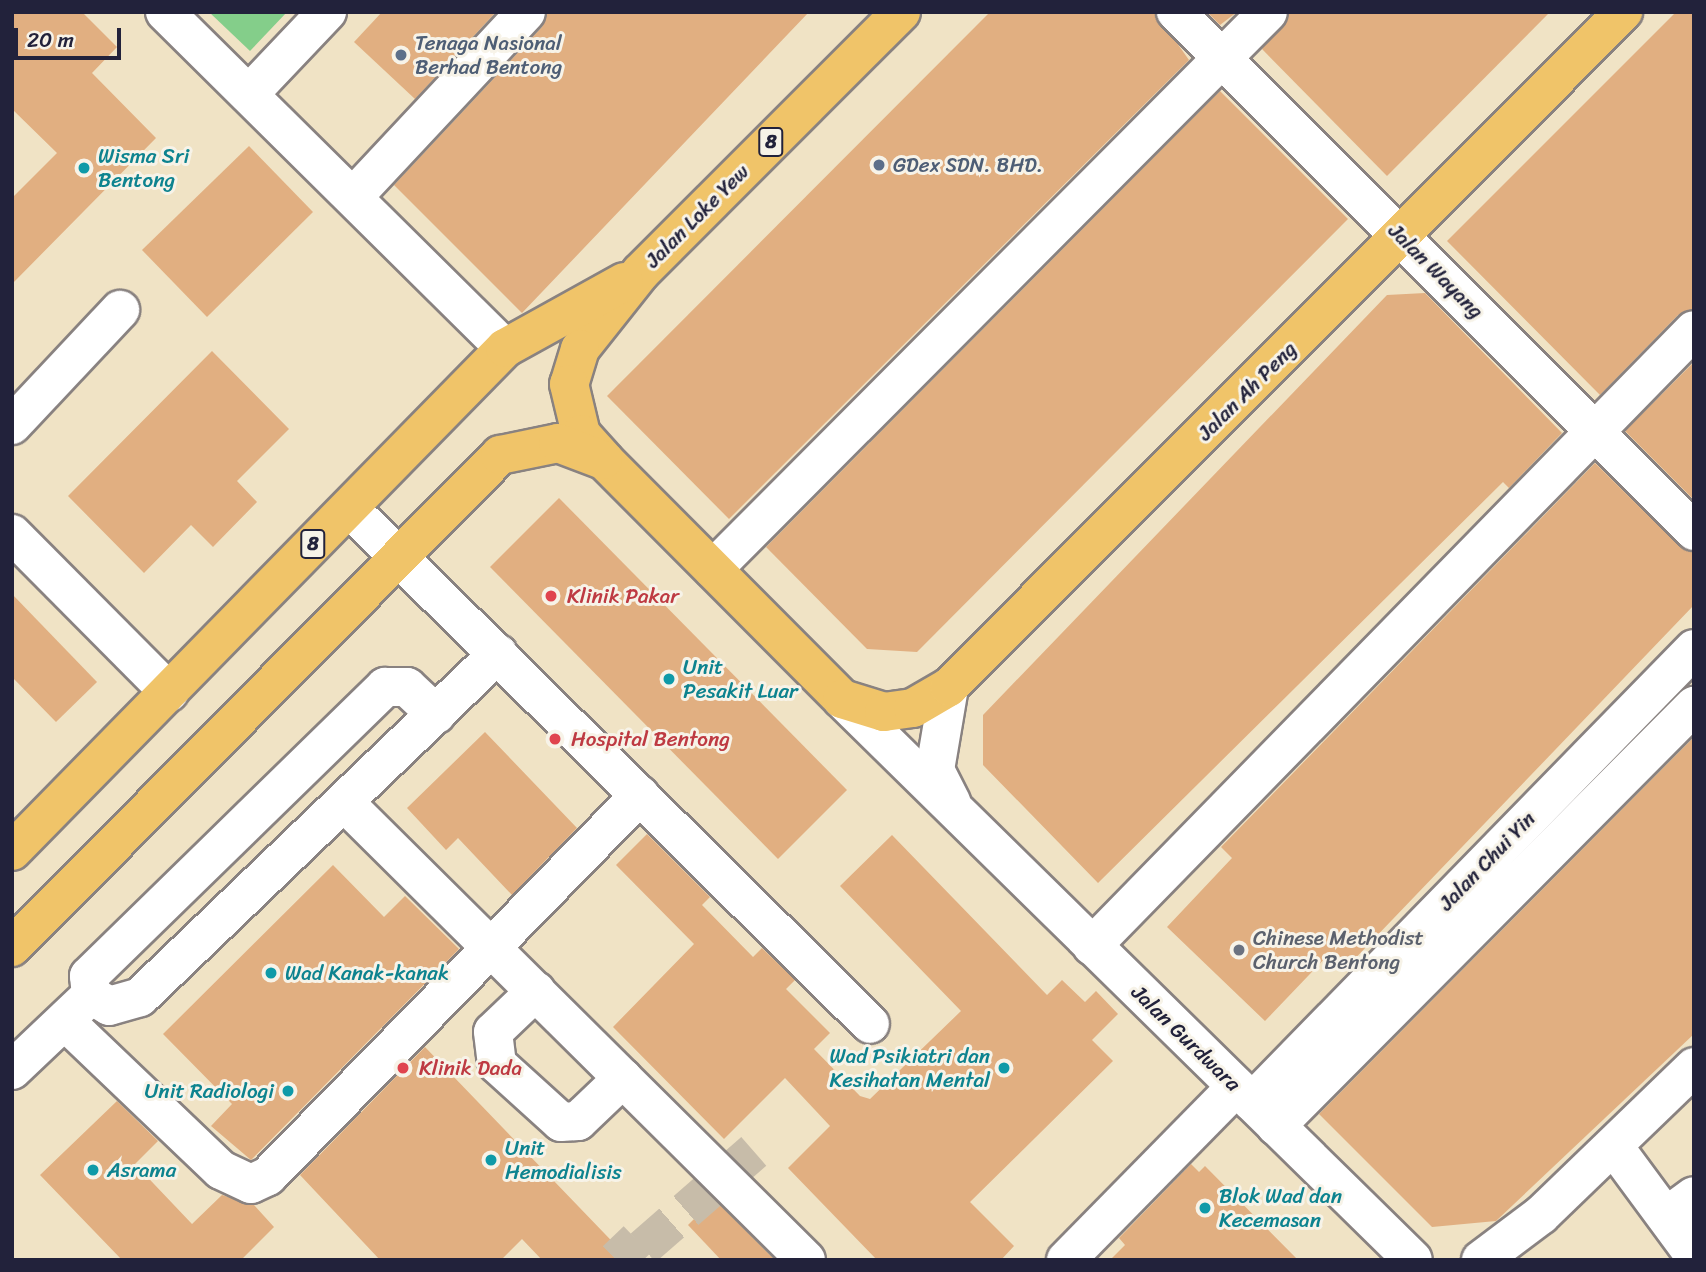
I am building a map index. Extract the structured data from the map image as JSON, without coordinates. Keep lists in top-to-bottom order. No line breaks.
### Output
{"streets":{"main road":["8","Jalan Loke Yew","Jalan Ah Peng"],"street":["Jalan Wayang","Jalan Chui Yin","Jalan Gurdwara"]},"crossings":[["8","Jalan Loke Yew"],["Jalan Wayang","Jalan Ah Peng"],["Jalan Ah Peng","Jalan Gurdwara"],["Jalan Chui Yin","Jalan Gurdwara"]],"places":["Tenaga Nasional Berhad Bentong","GDex SDN. BHD.","Wisma Sri Bentong","Klinik Pakar","Unit Pesakit Luar","Hospital Bentong","Chinese Methodist Church Bentong","Wad Kanak-kanak","Klinik Dada","Wad Psikiatri dan Kesihatan Mental","Unit Radiologi","Unit Hemodialisis","Asrama","Blok Wad dan Kecemasan"],"scale_bar":"20 m"}
